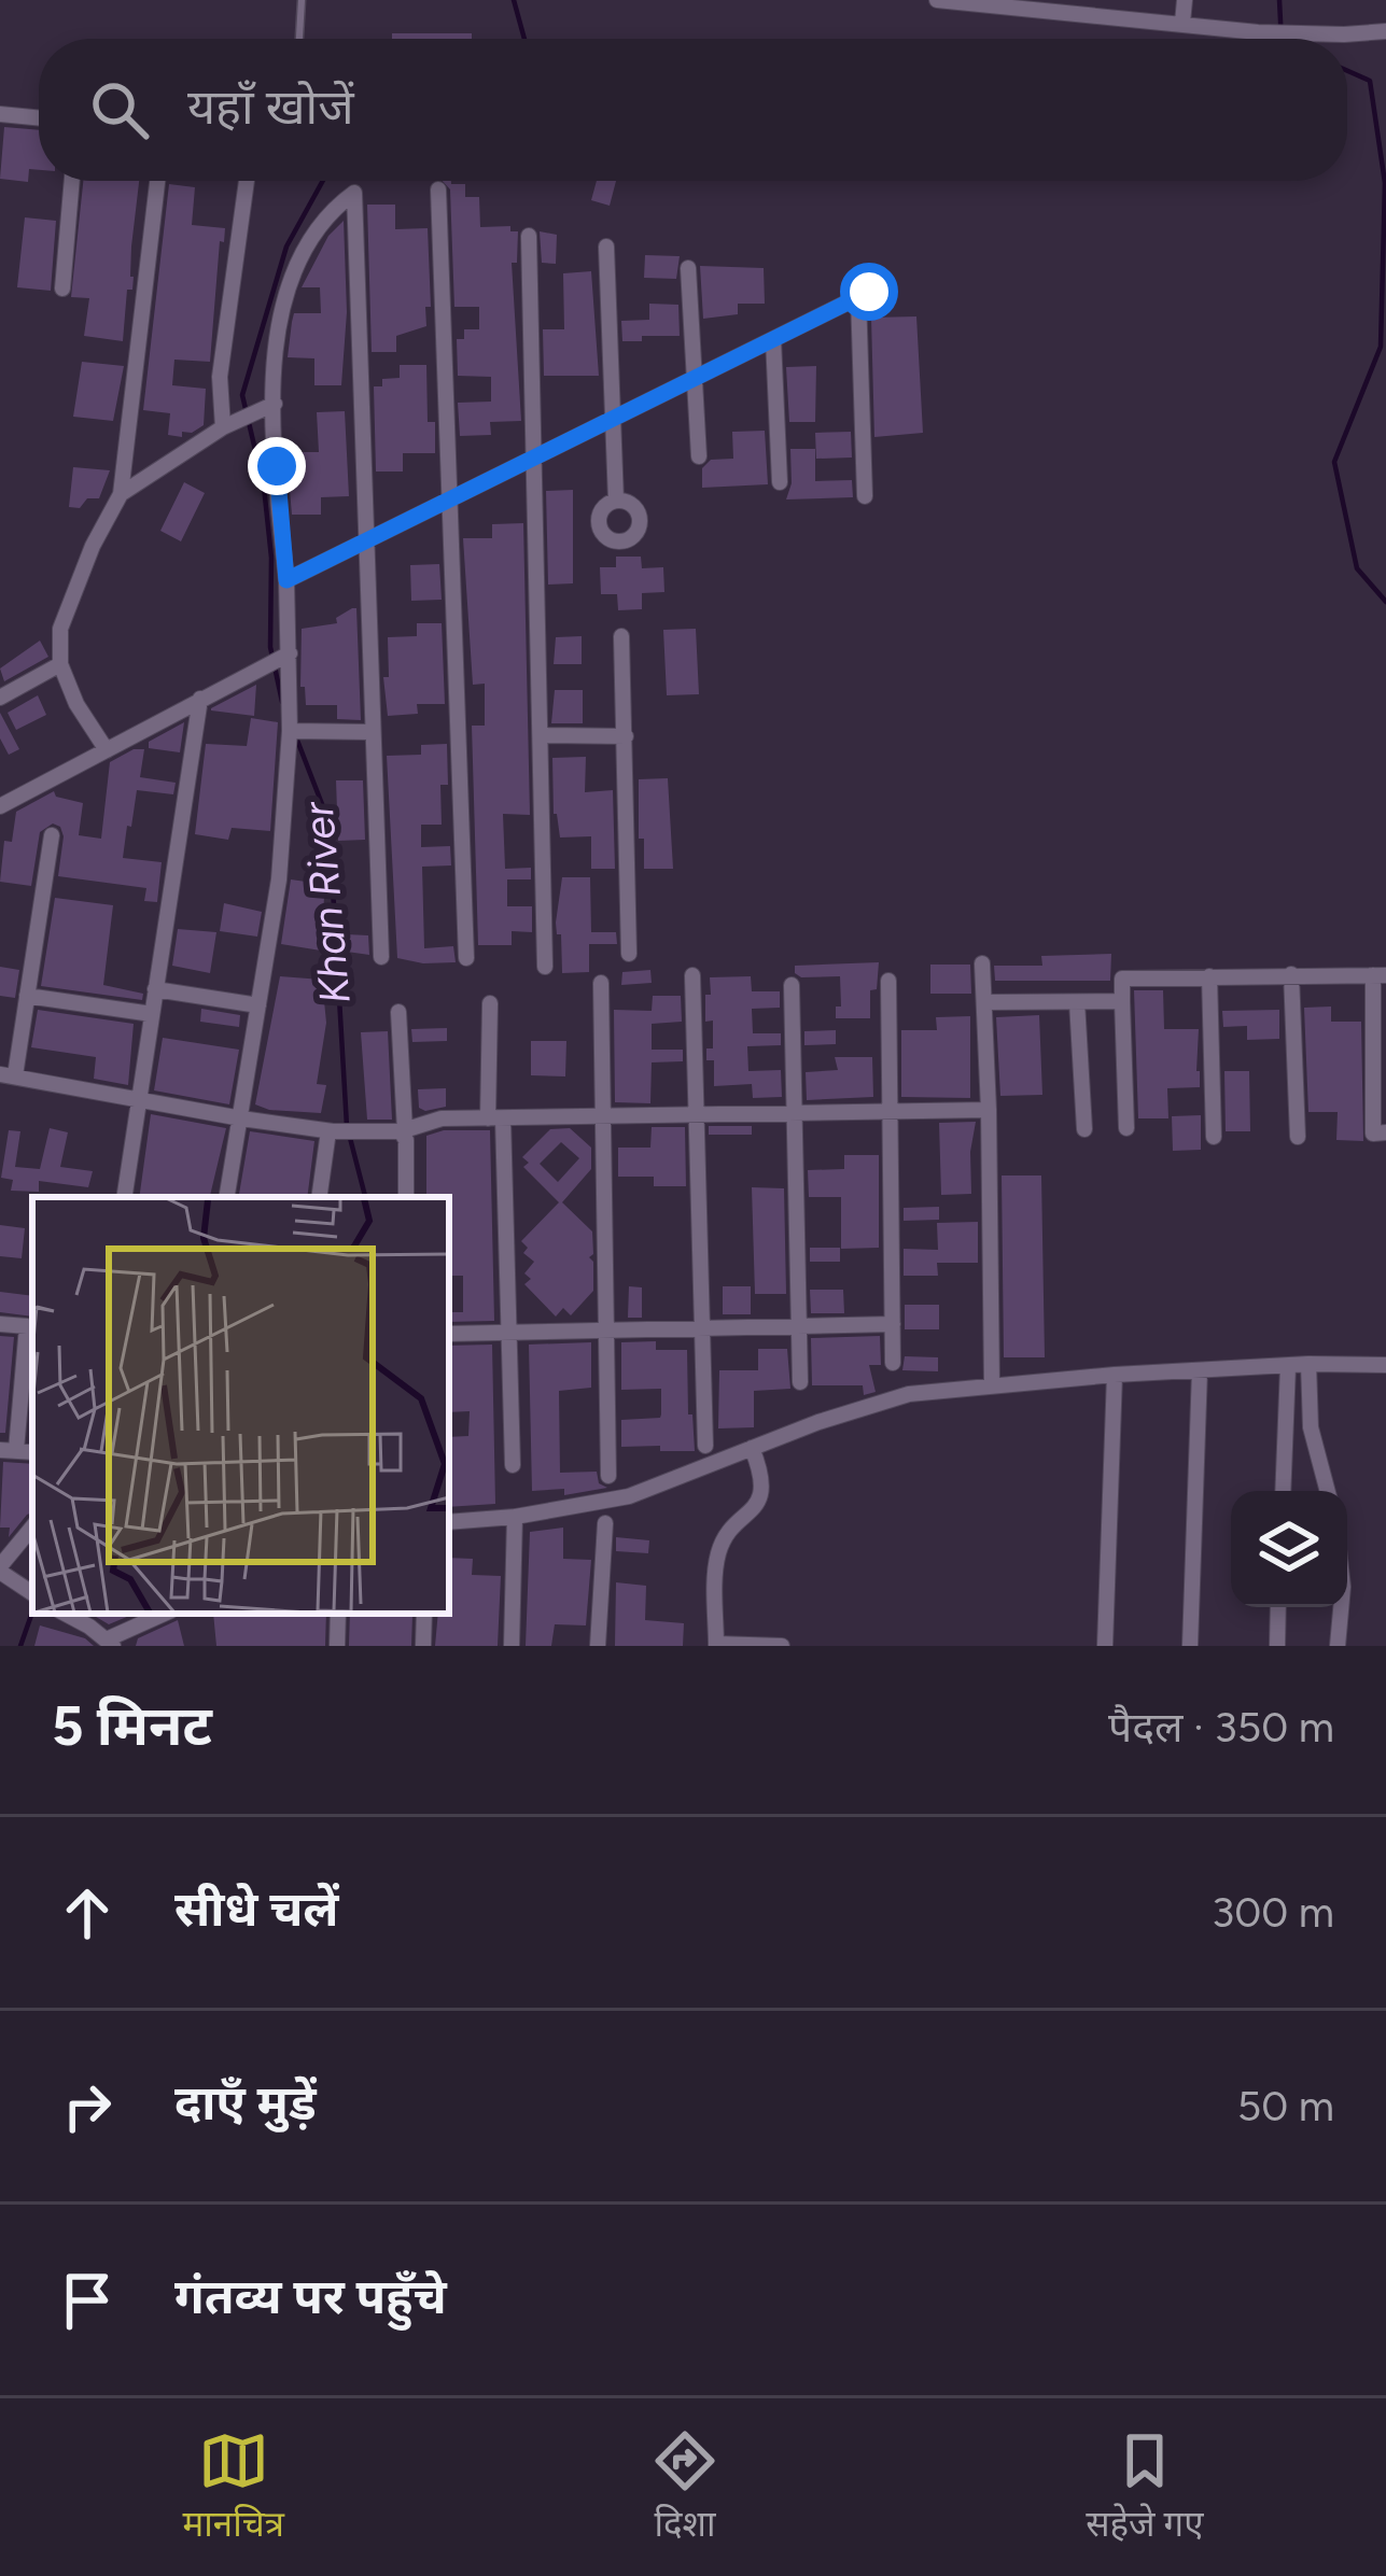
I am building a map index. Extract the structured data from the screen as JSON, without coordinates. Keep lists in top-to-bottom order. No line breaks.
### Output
{"water":["Khan River"],"page":{"search":"यहाँ खोजें","heading":["5 मिनट","पैदल · 350 m"],"list":[["सीधे चलें","300 m"],["दाएँ मुड़ें","50 m"],"गंतव्य पर पहुँचे"],"nav":["मानचित्र","दिशा","सहेजे गए"]}}
